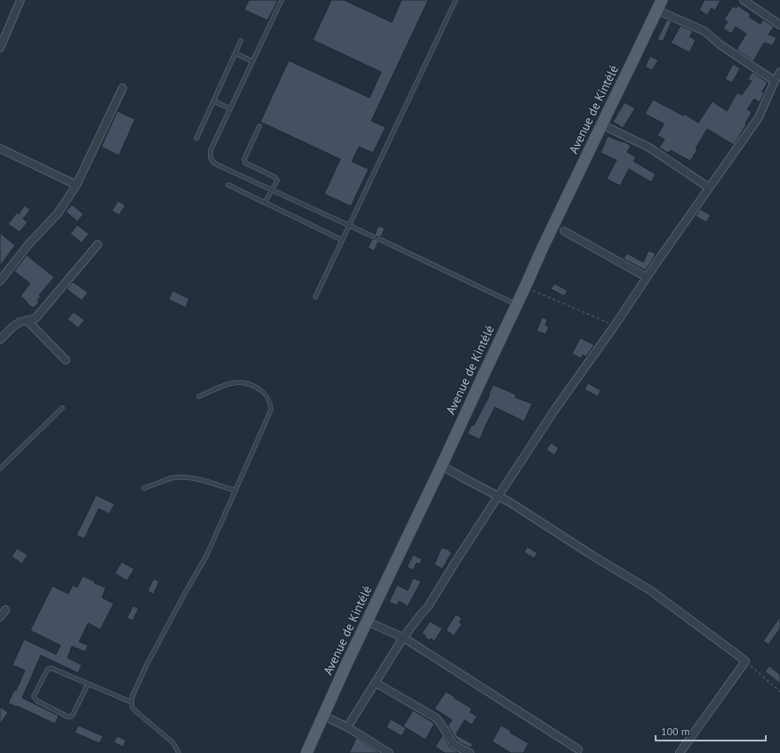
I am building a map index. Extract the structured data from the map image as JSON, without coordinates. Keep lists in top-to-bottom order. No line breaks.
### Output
{"streets":{"main road":["Avenue de Kintélé"]},"scale_bar":"100 m"}
